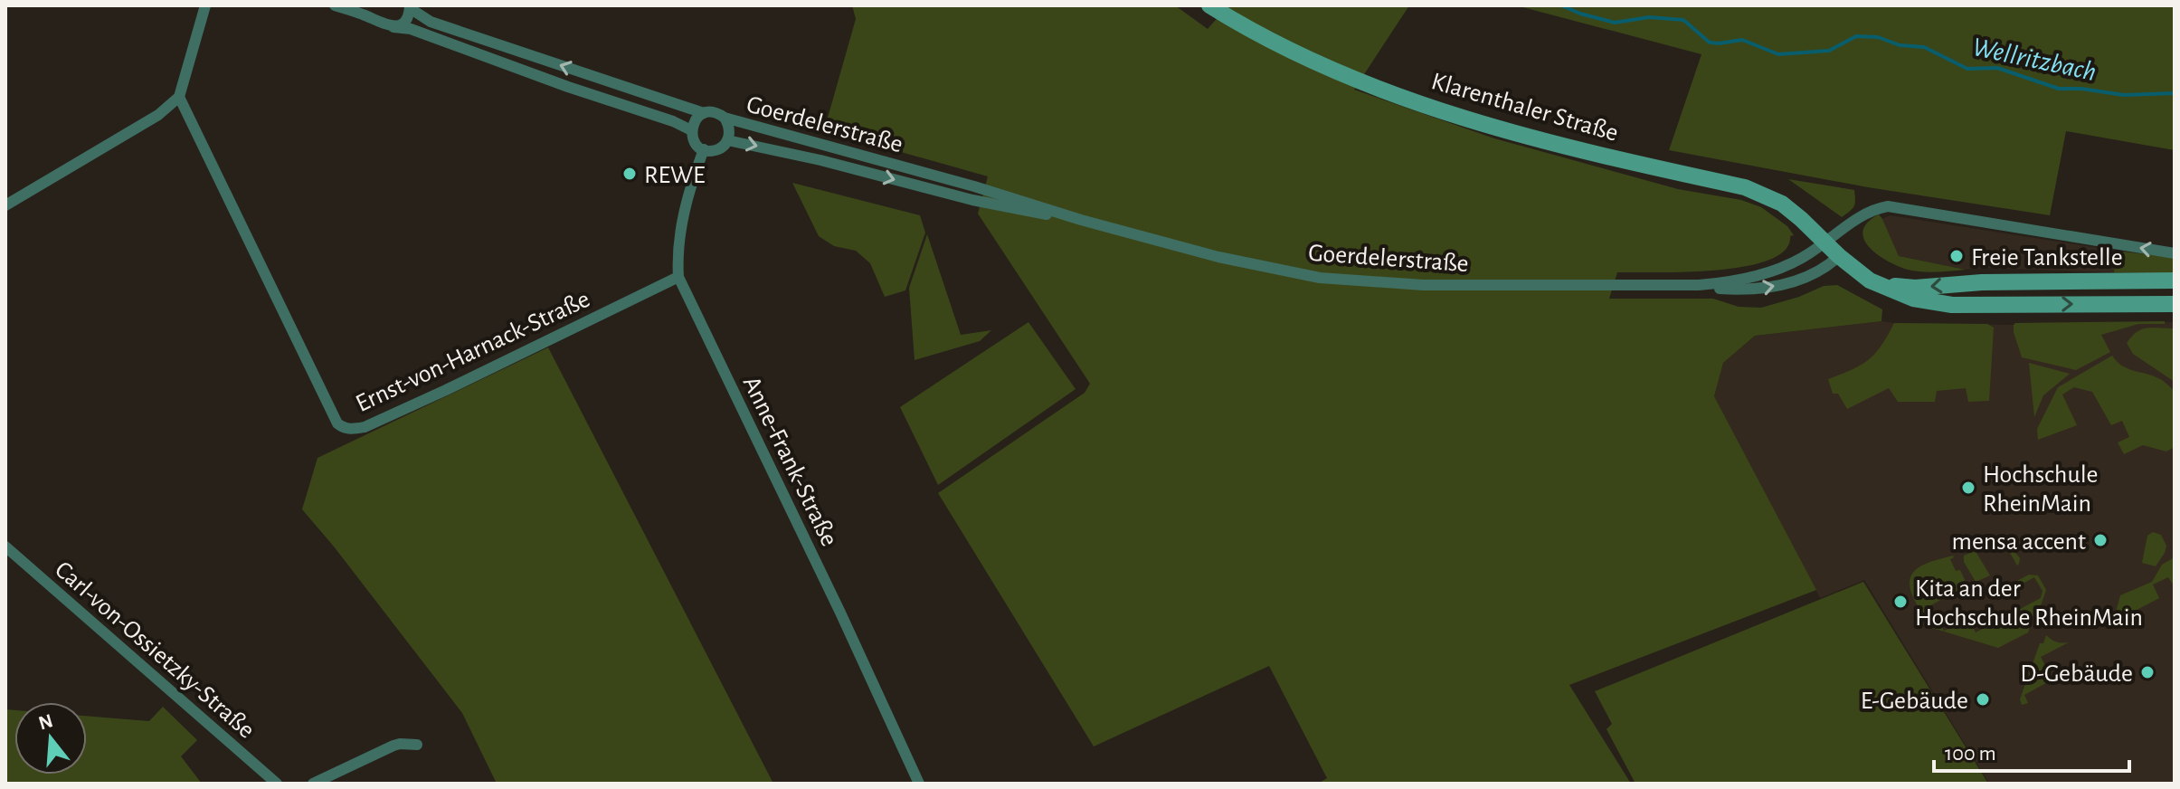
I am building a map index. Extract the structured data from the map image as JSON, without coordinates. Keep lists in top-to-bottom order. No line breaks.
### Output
{"streets":{"main road":["Klarenthaler Straße"],"street":["Goerdelerstraße","Ernst-von-Harnack-Straße","Anne-Frank-Straße","Carl-von-Ossietzky-Straße"]},"crossings":[["Klarenthaler Straße","Goerdelerstraße"],["Goerdelerstraße","Anne-Frank-Straße"],["Ernst-von-Harnack-Straße","Anne-Frank-Straße"]],"water":["Wellritzbach"],"places":["REWE","Freie Tankstelle","Hochschule RheinMain","mensa accent","Kita an der Hochschule RheinMain","D-Gebäude","E-Gebäude"],"scale_bar":"100 m","north":"top"}
